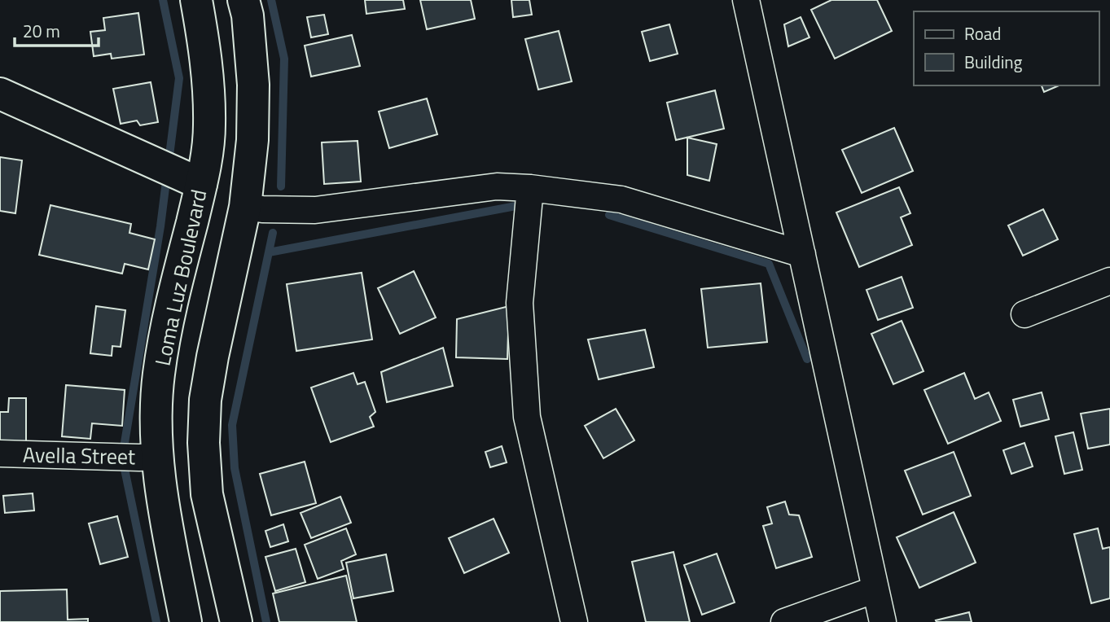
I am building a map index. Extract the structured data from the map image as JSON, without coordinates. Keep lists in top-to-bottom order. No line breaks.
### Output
{"streets":{"main road":["Loma Luz Boulevard"],"street":["Avella Street"]},"crossings":[["Loma Luz Boulevard","Avella Street"]],"legend":["Road","Building"],"scale_bar":"20 m"}
